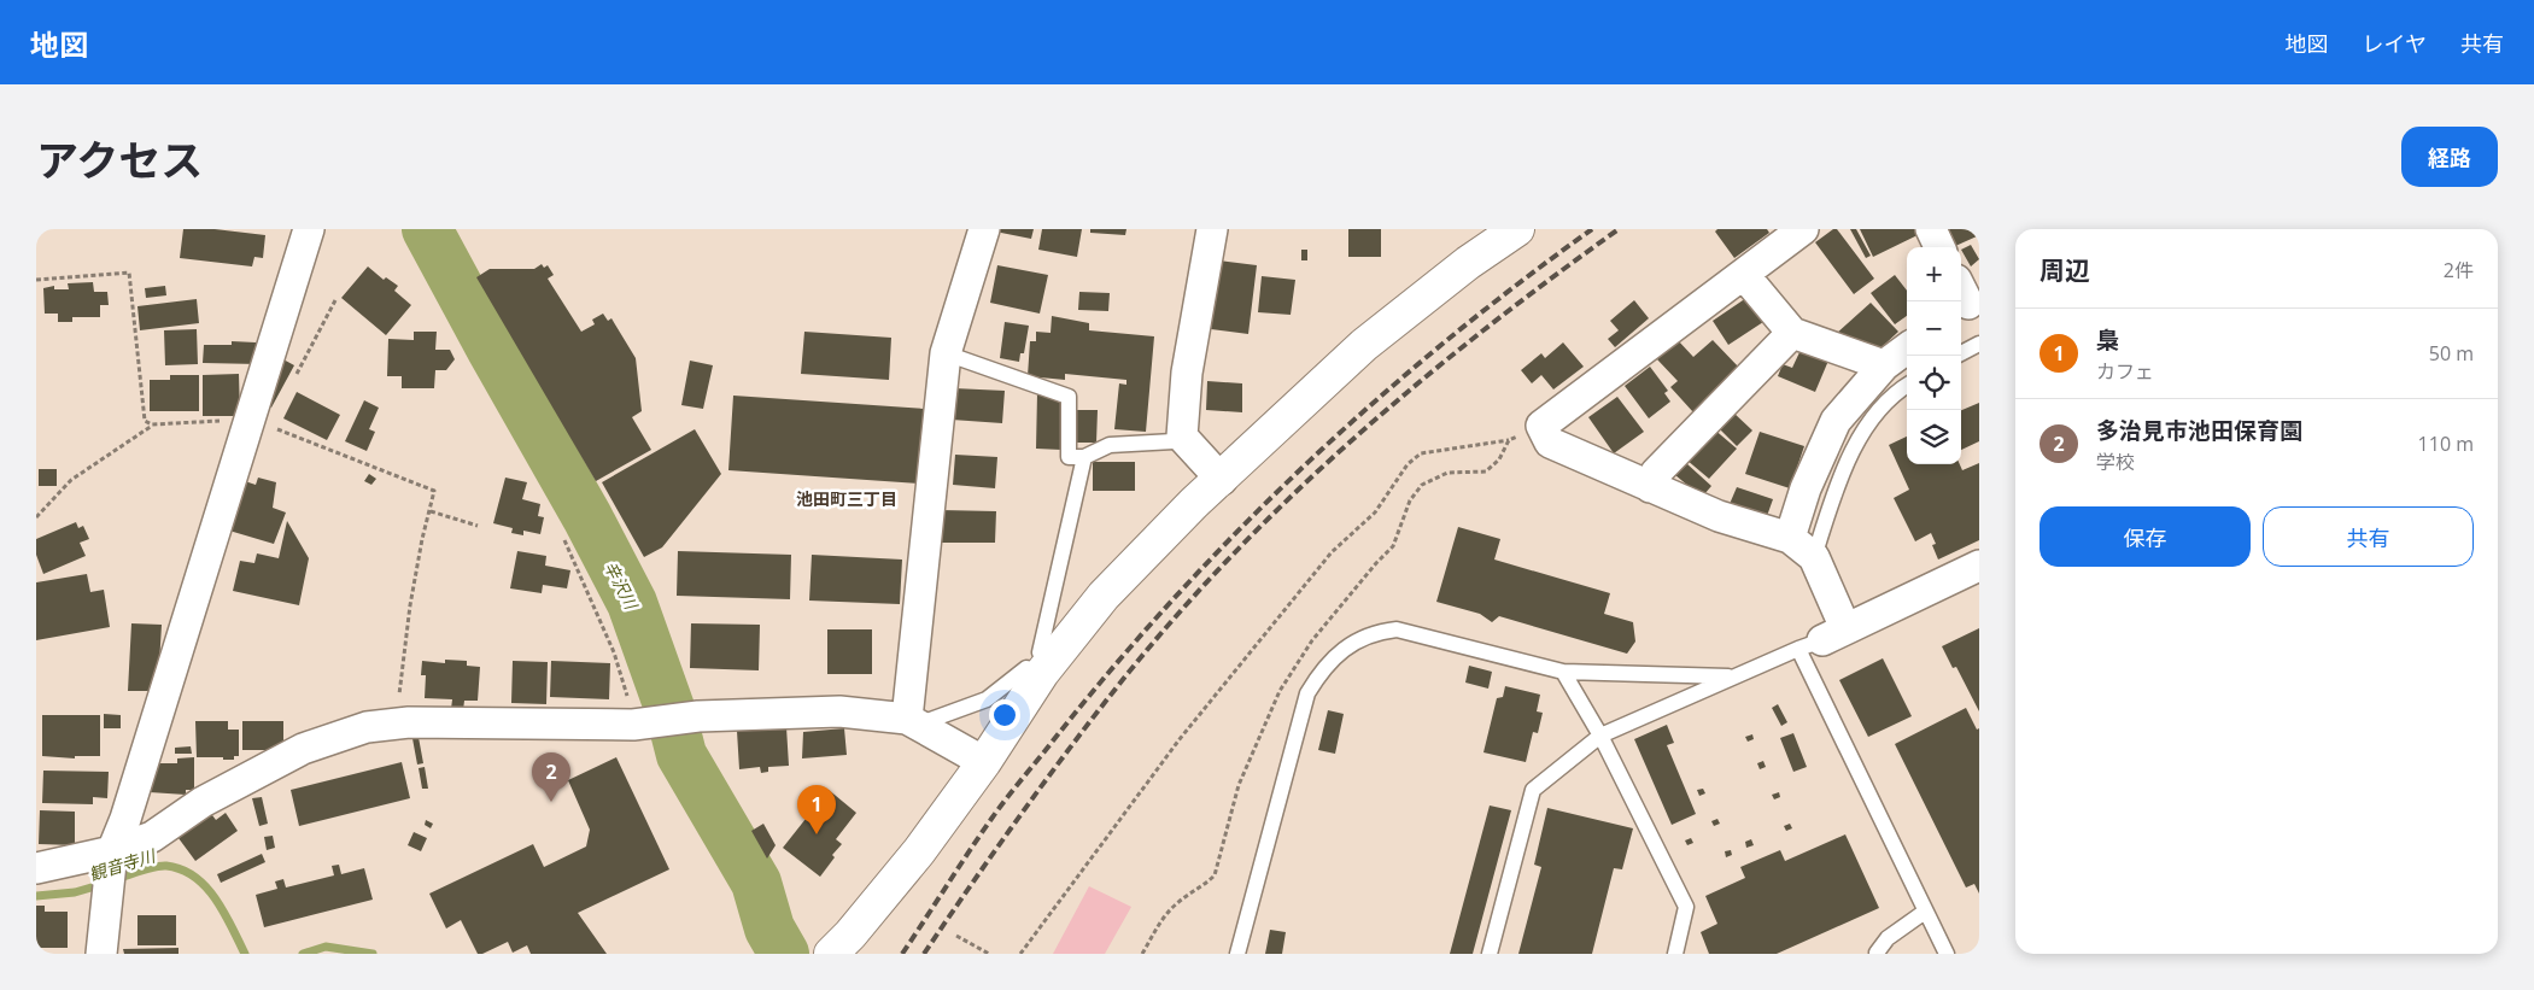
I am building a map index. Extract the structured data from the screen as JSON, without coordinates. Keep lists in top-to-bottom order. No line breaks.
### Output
{"districts":["池田町三丁目"],"water":["辛沢川","観音寺川"],"page":{"header":"地図","nav":["地図","レイヤ","共有"],"title":"アクセス","buttons":["経路",["保存","共有"]],"heading":["周辺","2件"],"map_buttons":["+","−"],"list":[{"mark":"1","name":"梟","note":"カフェ","value":"50 m"},{"mark":"2","name":"多治見市池田保育園","note":"学校","value":"110 m"}],"pins":["2","1"]}}
